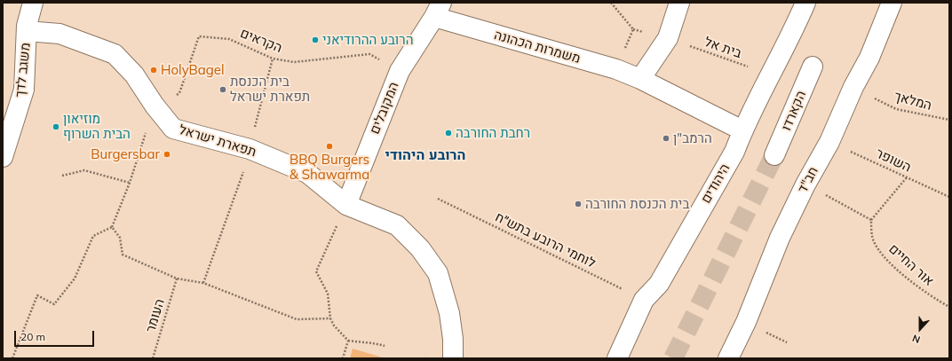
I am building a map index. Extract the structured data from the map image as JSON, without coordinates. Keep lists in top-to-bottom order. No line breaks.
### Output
{"streets":{"street":["משמרות הכהונה","משגב לדך","המקובלים","הקארדו","תפארת ישראל","חב\"ד","היהודים"],"path":["הקראים","בית אל","המלאך","השופר","לוחמי הרובע בתש״ח","אור החיים","העומר"]},"crossings":[["הקראים","המקובלים"],["הקראים","תפארת ישראל"],["משמרות הכהונה","המקובלים"],["משמרות הכהונה","היהודים"],["בית אל","היהודים"],["משגב לדך","תפארת ישראל"],["המלאך","חב\"ד"],["המקובלים","תפארת ישראל"],["השופר","חב\"ד"],["היהודים","לוחמי הרובע בתש״ח"]],"districts":["הרובע היהודי"],"places":["הרובע ההרודיאני","HolyBagel","בית הכנסת תפארת ישראל","מוזיאון הבית השרוף","רחבת החורבה","הרמב\"ן","BBQ Burgers & Shawarma","Burgersbar","בית הכנסת החורבה"],"scale_bar":"20 m","north":"bottom"}
